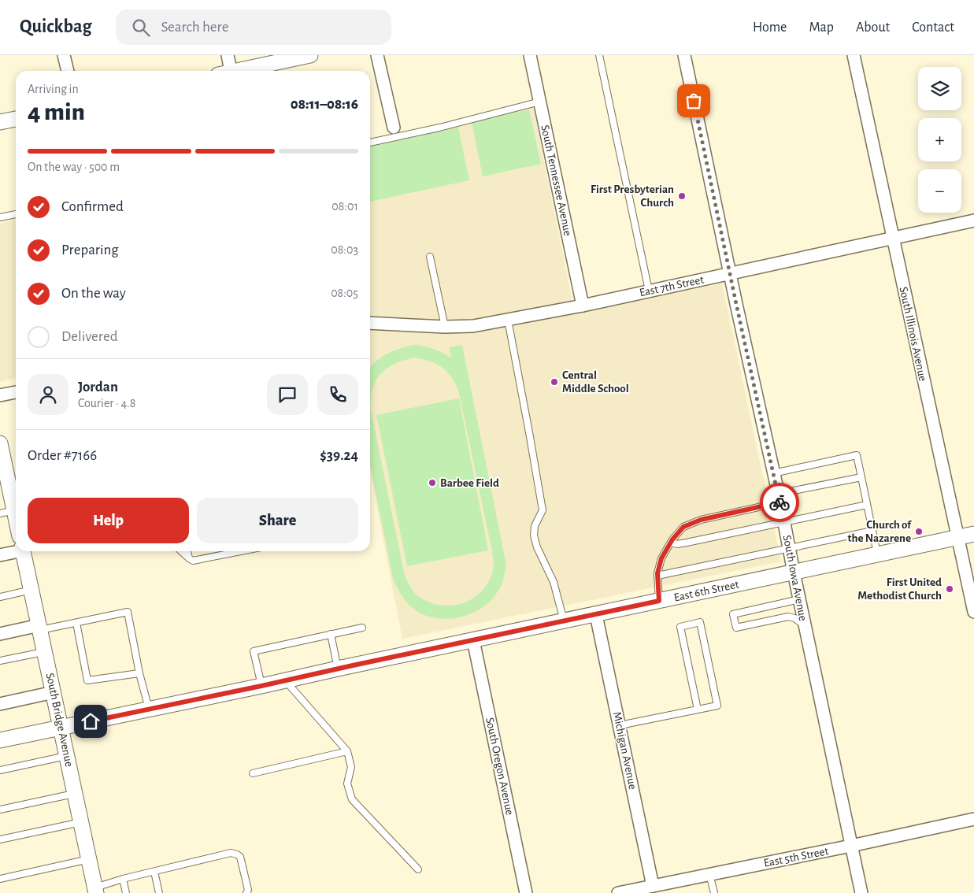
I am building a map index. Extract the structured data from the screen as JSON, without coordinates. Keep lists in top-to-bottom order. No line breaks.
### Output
{"streets":{"street":["South Tennessee Avenue","East 7th Street","South Illinois Avenue","South Iowa Avenue","East 6th Street","South Bridge Avenue","Michigan Avenue","South Oregon Avenue","East 5th Street"]},"crossings":[["South Tennessee Avenue","East 7th Street"],["East 7th Street","South Illinois Avenue"],["East 7th Street","South Iowa Avenue"],["South Illinois Avenue","East 6th Street"],["South Iowa Avenue","East 6th Street"],["South Iowa Avenue","East 5th Street"],["East 6th Street","South Bridge Avenue"],["East 6th Street","Michigan Avenue"],["East 6th Street","South Oregon Avenue"],["Michigan Avenue","East 5th Street"]],"places":["First Presbyterian Church","Central Middle School","Barbee Field","Church of the Nazarene","First United Methodist Church"],"page":{"header":"Quickbag","search":"Search here","nav":["Home","Map","About","Contact"],"map_buttons":["+","−"],"heading":["4 min","Arriving in","08:11–08:16"],"panel":["Jordan","Courier · 4.8","Order #7166","$39.24"],"bar":"On the way · 500 m","list":[["Confirmed","08:01"],["Preparing","08:03"],["On the way","08:05"],"Delivered"],"buttons":["Help","Share"]}}
